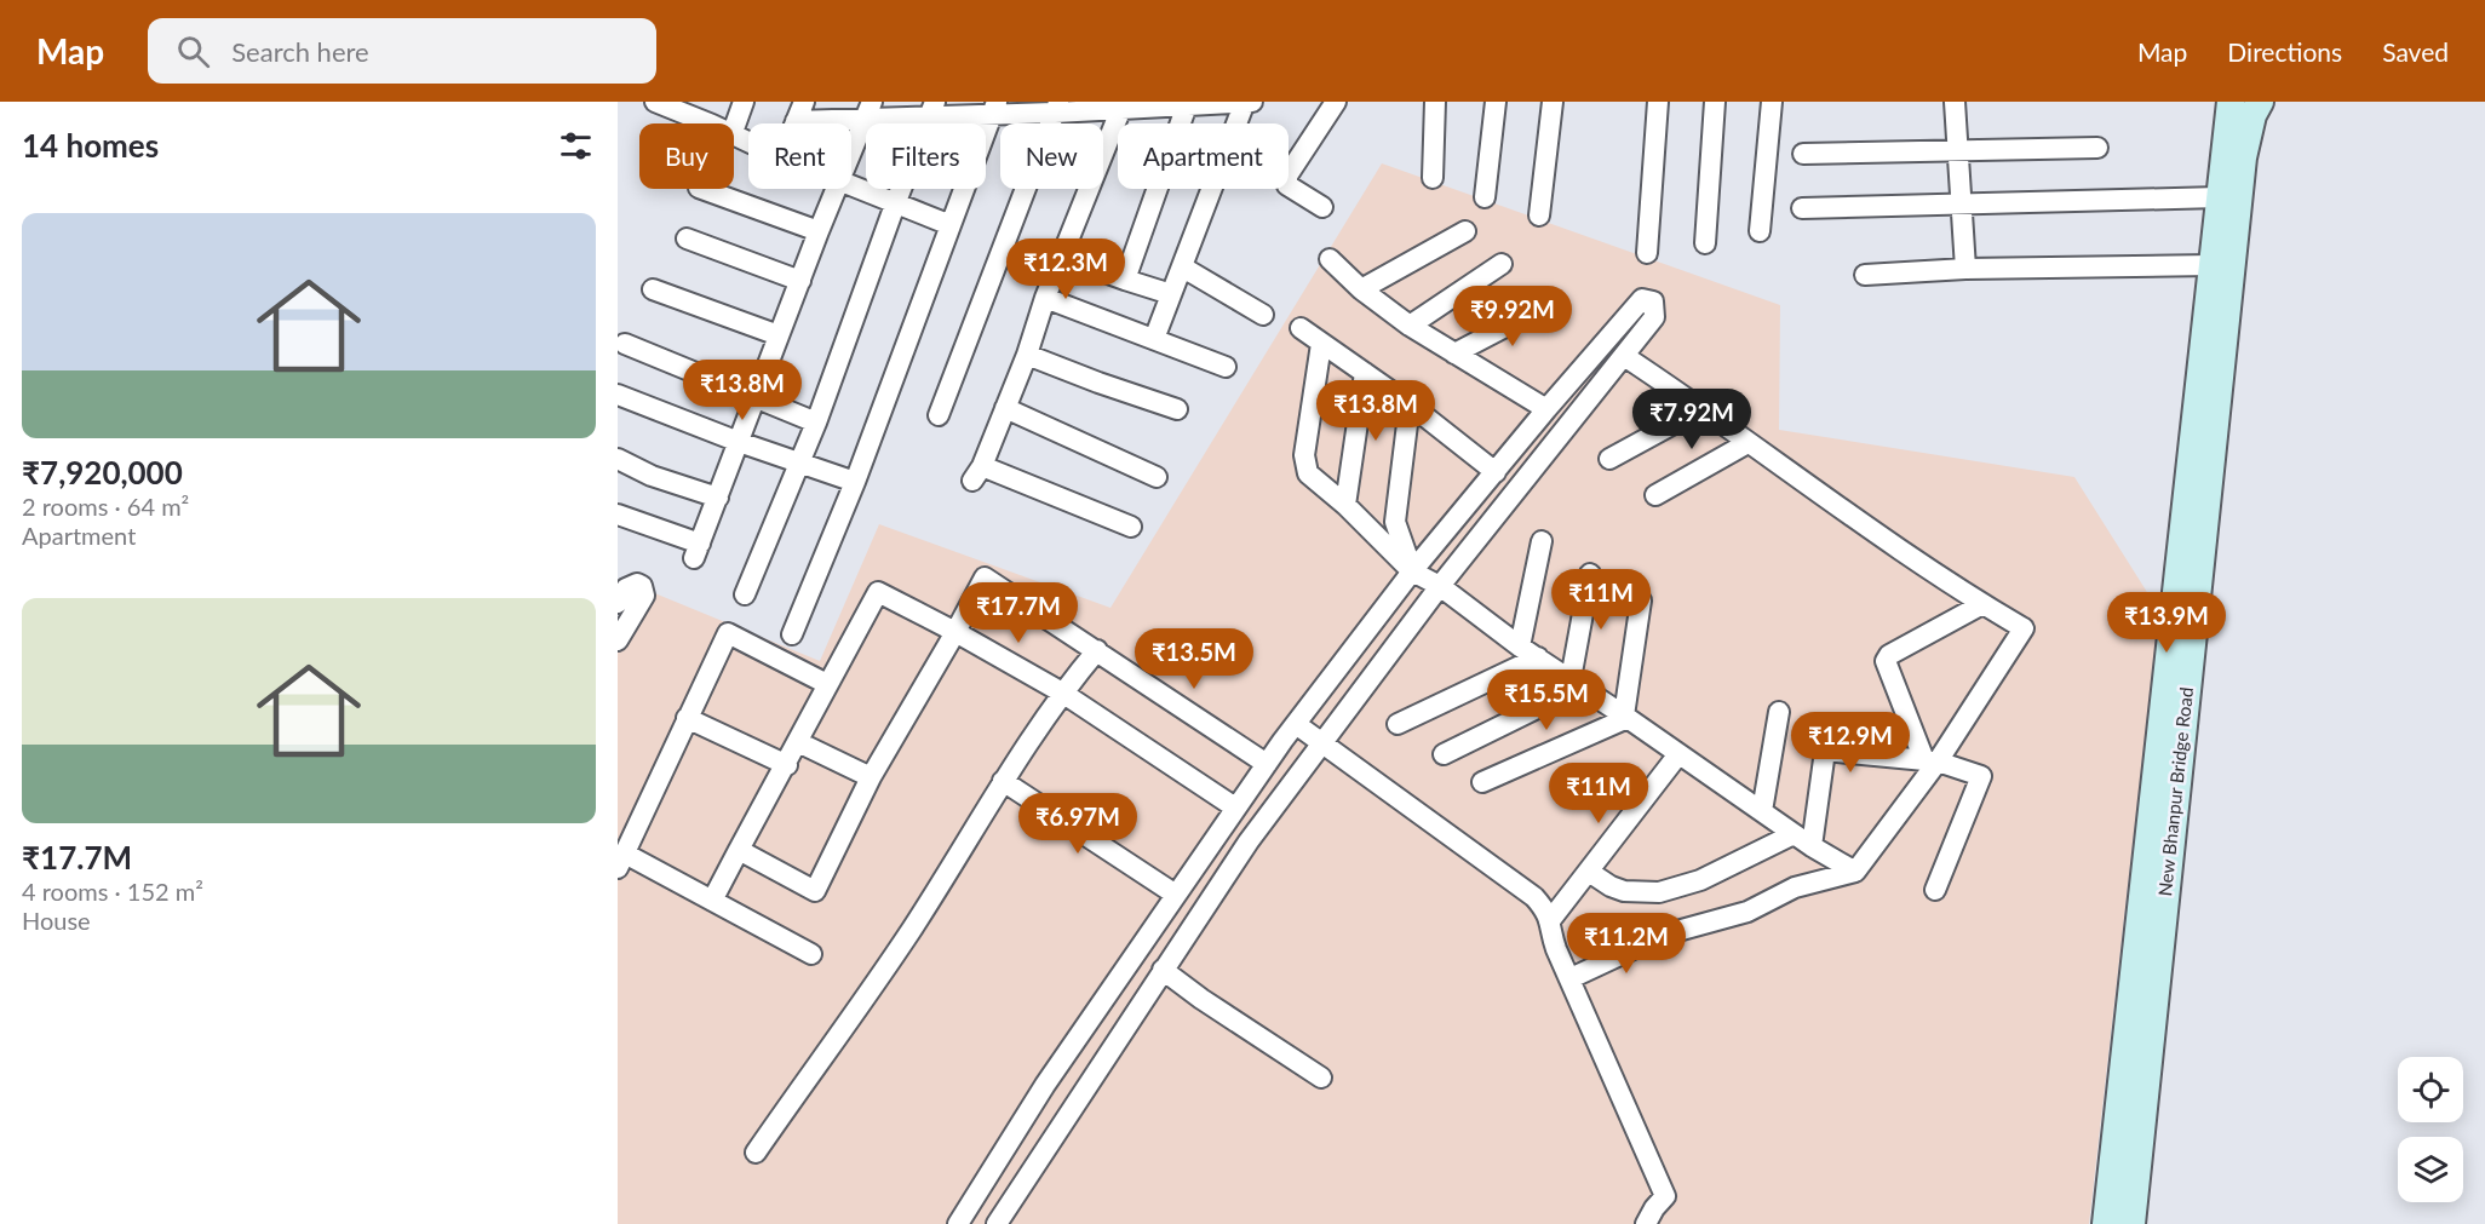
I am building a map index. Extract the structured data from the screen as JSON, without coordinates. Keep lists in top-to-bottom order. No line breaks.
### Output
{"streets":{"street":["New Bhanpur Bridge Road"]},"page":{"header":"Map","search":"Search here","nav":["Map","Directions","Saved"],"heading":"14 homes","chip":["Buy","Rent","Filters","New","Apartment"],"list":[{"name":"₹7,920,000","note":"2 rooms · 64 m² · Apartment"},{"name":"₹17.7M","note":"4 rooms · 152 m² · House"}],"price":["₹12.3M","₹9.92M","₹13.8M","₹13.8M","₹7.92M","₹11M","₹17.7M","₹13.9M","₹13.5M","₹15.5M","₹12.9M","₹11M","₹6.97M","₹11.2M"]}}
